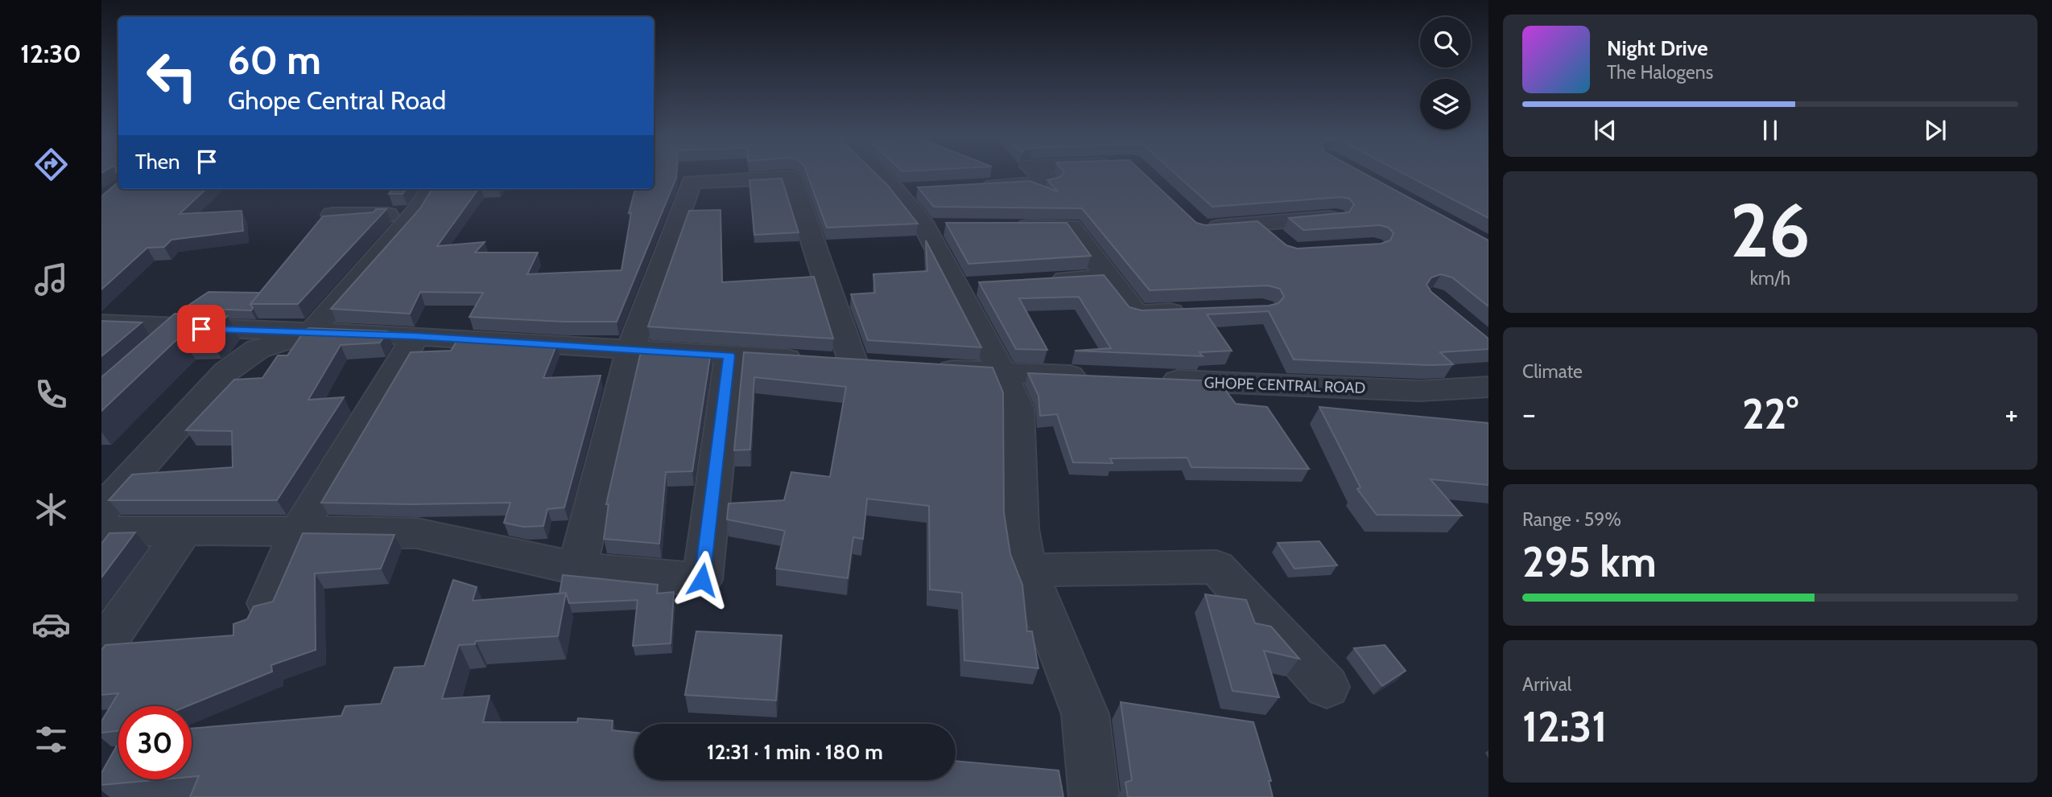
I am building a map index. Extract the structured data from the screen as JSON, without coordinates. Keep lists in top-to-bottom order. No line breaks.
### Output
{"streets":{"street":["GHOPE CENTRAL ROAD"]},"page":{"tabs":"12:30","turn":["60 m","Ghope Central Road"],"song":["Night Drive","The Halogens"],"then":"Then","tile":[["26","km/h"],"Climate",["Range · 59%","295 km"],["Arrival","12:31"]],"heat":["−","22°","+"],"limit":"30","trip":"12:31 · 1 min · 180 m"}}
